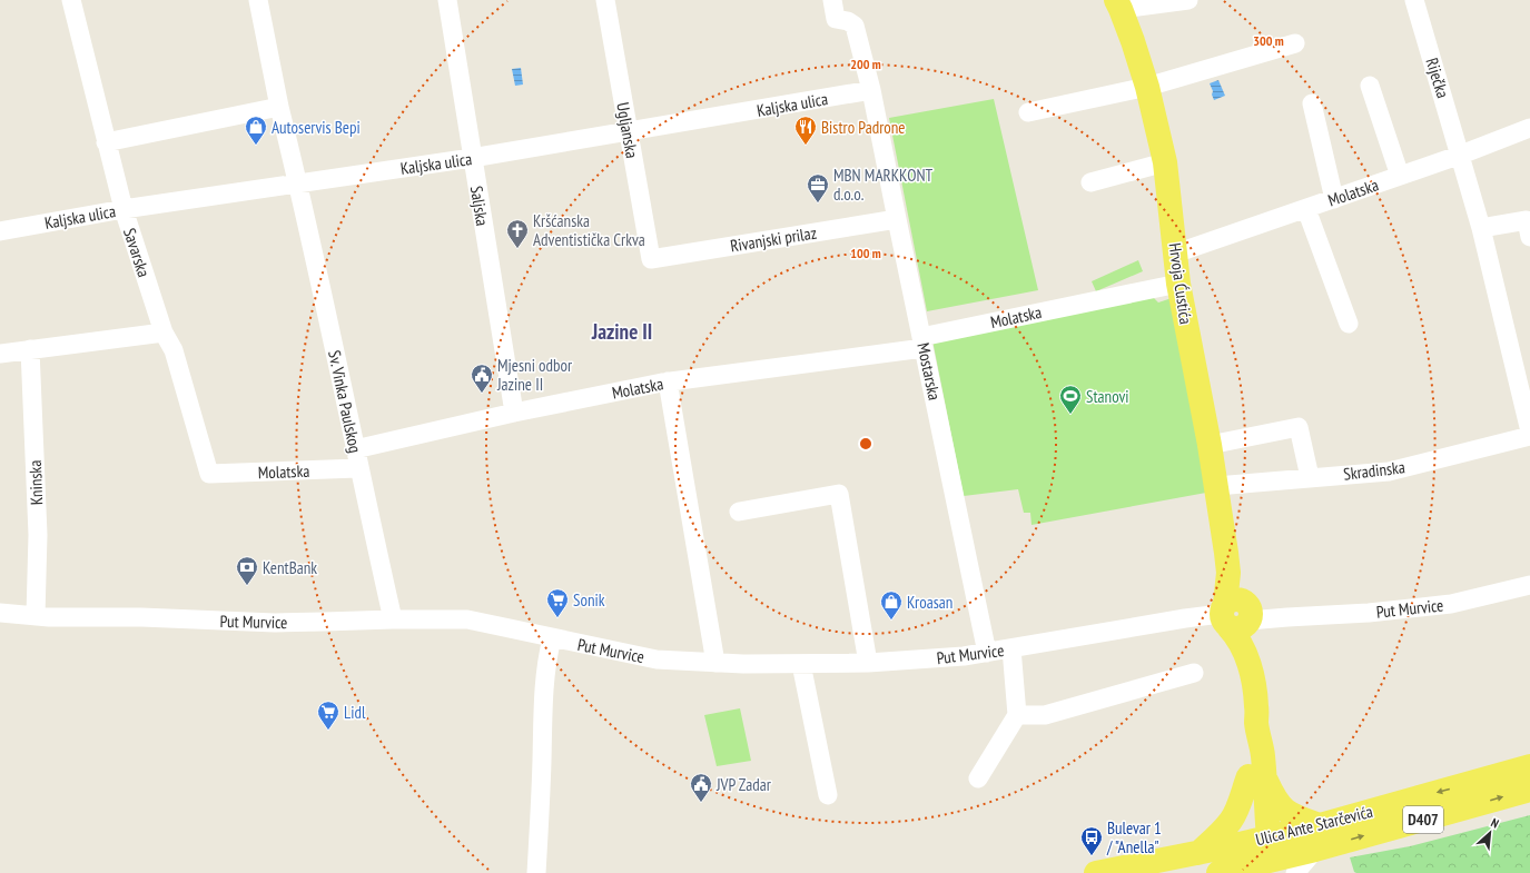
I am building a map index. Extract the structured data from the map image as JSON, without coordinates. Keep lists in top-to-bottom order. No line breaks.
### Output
{"streets":{"main road":["Hrvoja Ćustića","D407","Ulica Ante Starčevića"],"street":["Riječka","Kaljska ulica","Ugljanska","Molatska","Saljska","Rivanjski prilaz","Savarska","Mostarska","Sv. Vinka Paulskog","Skradinska","Kninska","Put Murvice"]},"crossings":[["Riječka","Molatska"],["Kaljska ulica","Ugljanska"],["Kaljska ulica","Saljska"],["Kaljska ulica","Savarska"],["Kaljska ulica","Mostarska"],["Kaljska ulica","Sv. Vinka Paulskog"],["Ugljanska","Rivanjski prilaz"],["Molatska","Saljska"],["Molatska","Savarska"],["Molatska","Hrvoja Ćustića"],["Molatska","Mostarska"],["Molatska","Sv. Vinka Paulskog"],["Rivanjski prilaz","Mostarska"],["Hrvoja Ćustića","Skradinska"],["Hrvoja Ćustića","Put Murvice"],["Hrvoja Ćustića","Ulica Ante Starčevića"],["Mostarska","Put Murvice"],["Sv. Vinka Paulskog","Put Murvice"],["Kninska","Put Murvice"]],"districts":["Jazine II"],"places":{"shop":["Autoservis Bepi","Kroasan"],"restaurant":["Bistro Padrone"],"office":["MBN MARKKONT d.o.o."],"church":["Kršćanska Adventistička Crkva"],"public building":["Mjesni odbor Jazine II","JVP Zadar"],"sports":["Stanovi"],"bank":["KentBank"],"supermarket":["Sonik","Lidl"],"bus stop":["Bulevar 1 / \"Anella\""]},"north":"top right","rings":["300 m","200 m","100 m"]}
